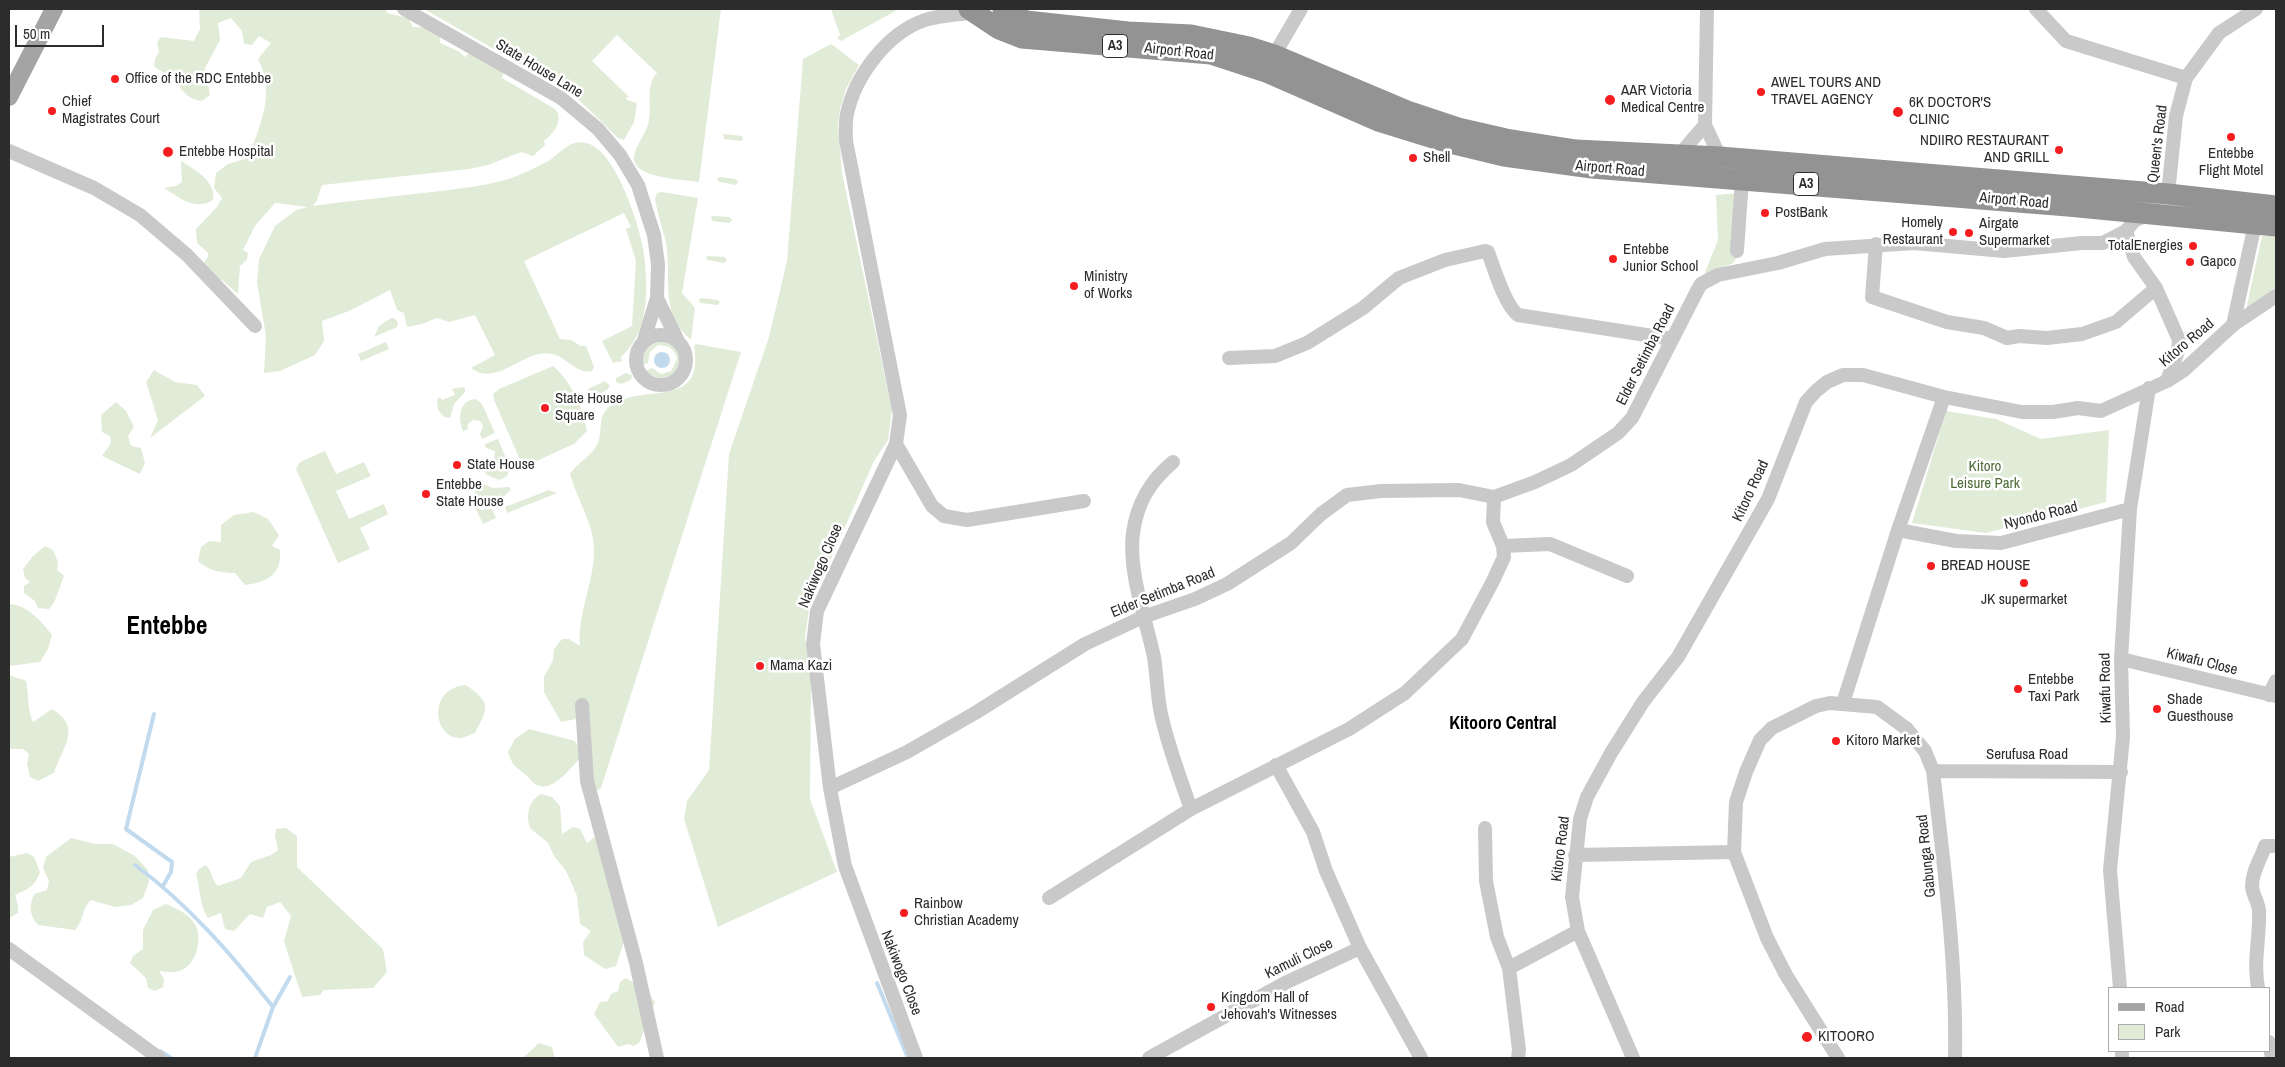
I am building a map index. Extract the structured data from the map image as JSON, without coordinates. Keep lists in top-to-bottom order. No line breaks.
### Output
{"streets":{"highway":["A3","Airport Road"],"street":["State House Lane","Queen's Road","Kitoro Road","Elder Setimba Road","Nyondo Road","Nakiwogo Close","Kiwafu Close","Kiwafu Road","Serufusa Road","Gabunga Road","Kamuli Close"]},"crossings":[["Airport Road","Queen's Road"],["Airport Road","Elder Setimba Road"],["Kitoro Road","Kiwafu Road"],["Elder Setimba Road","Nakiwogo Close"],["Nyondo Road","Kiwafu Road"],["Kiwafu Close","Kiwafu Road"],["Kiwafu Road","Serufusa Road"],["Serufusa Road","Gabunga Road"]],"districts":["Entebbe","Kitooro Central"],"parks":["Kitoro Leisure Park"],"places":["Office of the RDC Entebbe","AWEL TOURS AND TRAVEL AGENCY","AAR Victoria Medical Centre","Chief Magistrates Court","6K DOCTOR'S CLINIC","Entebbe Flight Motel","NDIIRO RESTAURANT AND GRILL","Entebbe Hospital","Shell","PostBank","Homely Restaurant","Airgate Supermarket","TotalEnergies","Entebbe Junior School","Gapco","Ministry of Works","State House Square","State House","Entebbe State House","BREAD HOUSE","JK supermarket","Mama Kazi","Entebbe Taxi Park","Shade Guesthouse","Kitoro Market","Rainbow Christian Academy","Kingdom Hall of Jehovah's Witnesses","KITOORO"],"legend":["Road","Park"],"scale_bar":"50 m"}
